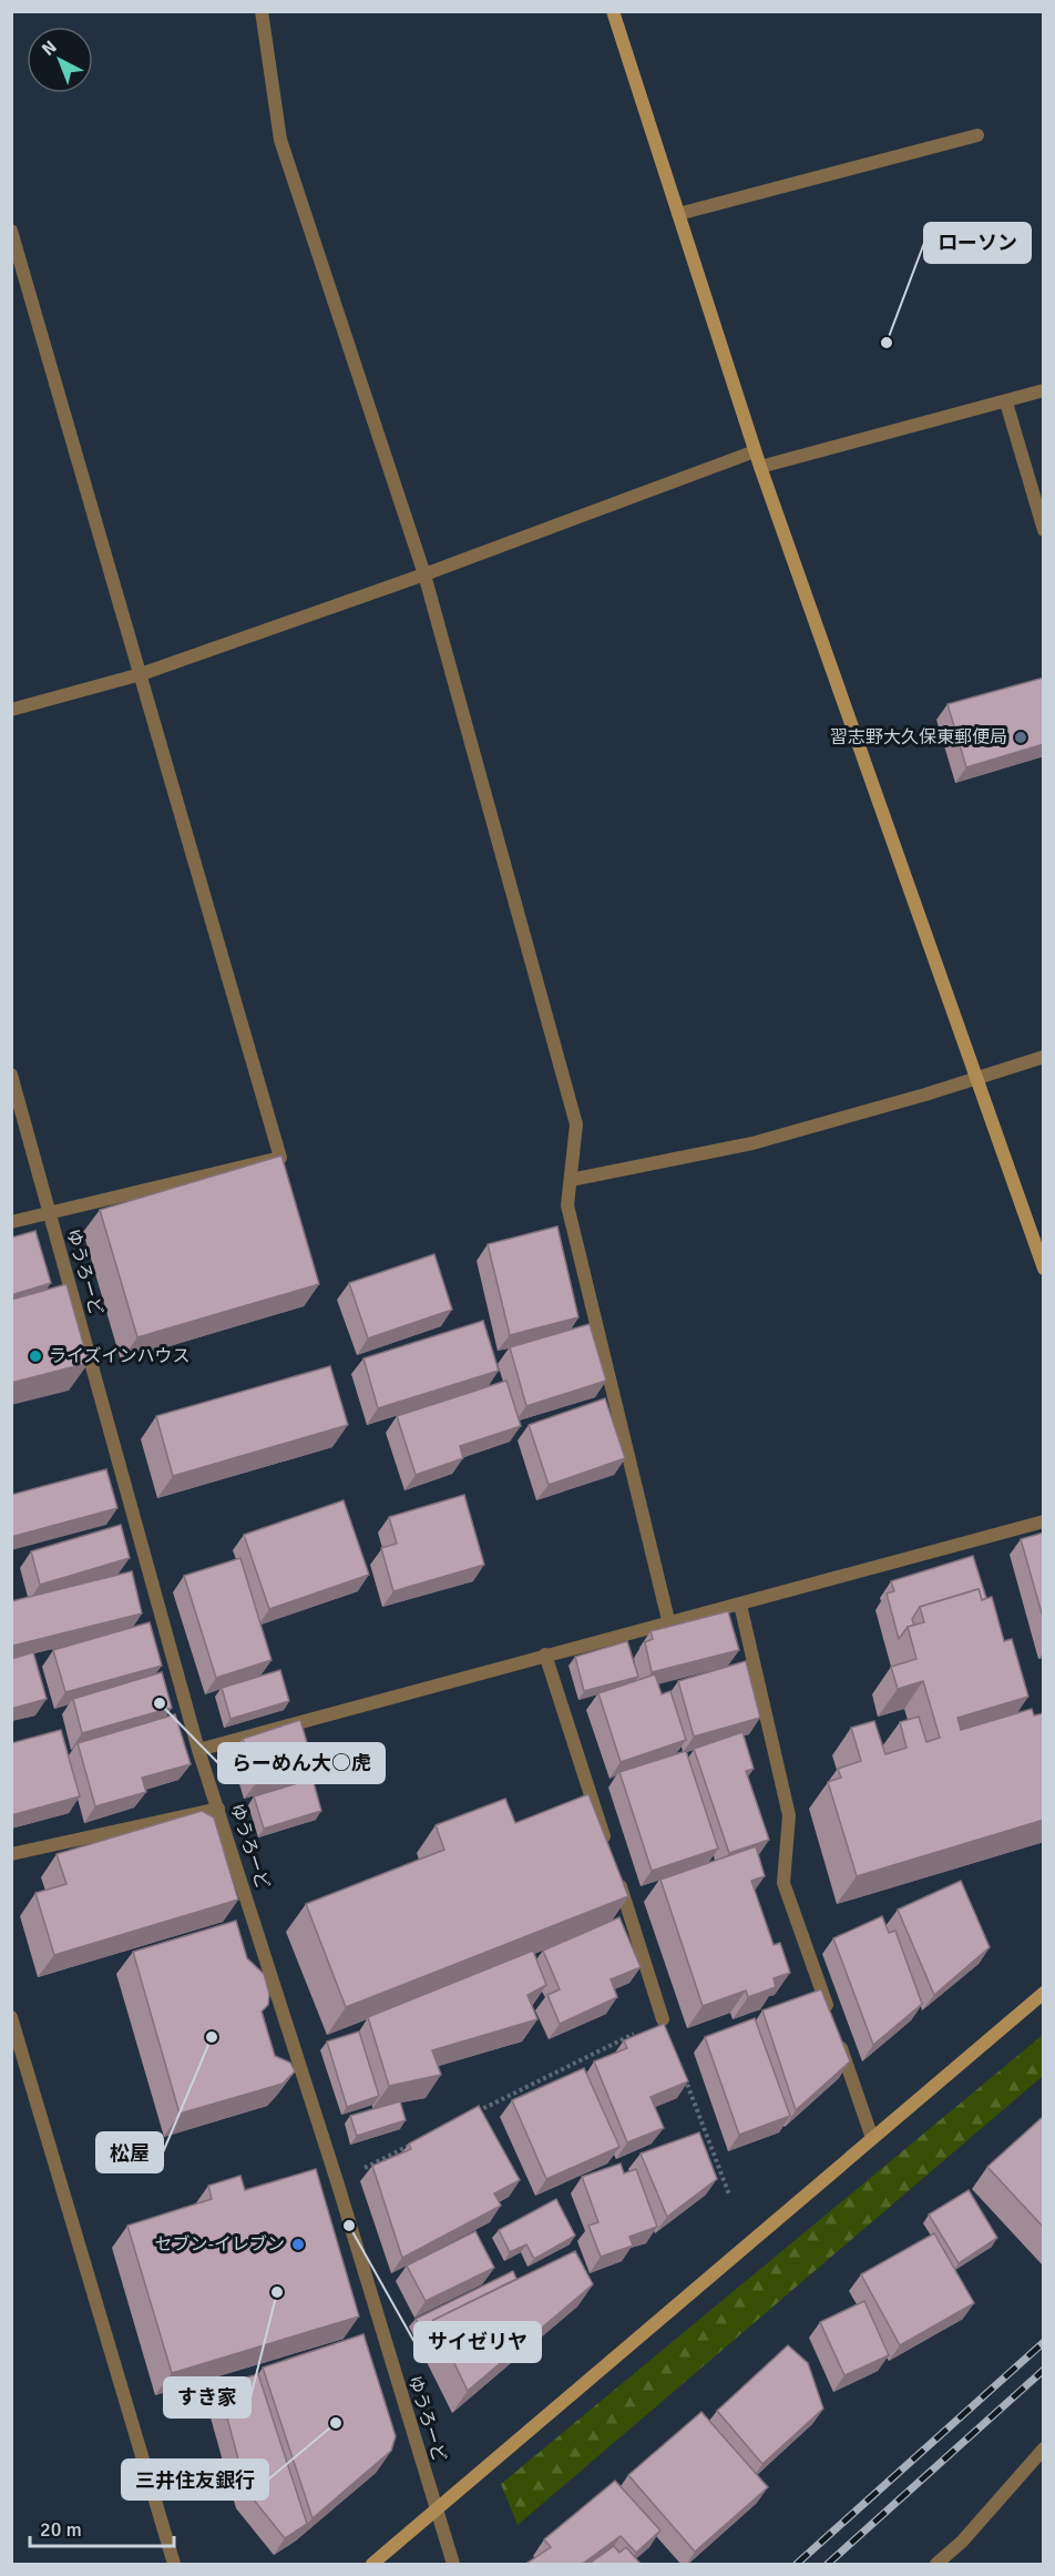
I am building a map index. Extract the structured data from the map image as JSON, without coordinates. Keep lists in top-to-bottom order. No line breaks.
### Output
{"streets":{"street":["ゆうろーど"]},"places":["ローソン","習志野大久保東郵便局","ライズインハウス","らーめん大○虎","松屋","サイゼリヤ","セブン-イレブン","すき家","三井住友銀行"],"scale_bar":"20 m","north":"top left"}
